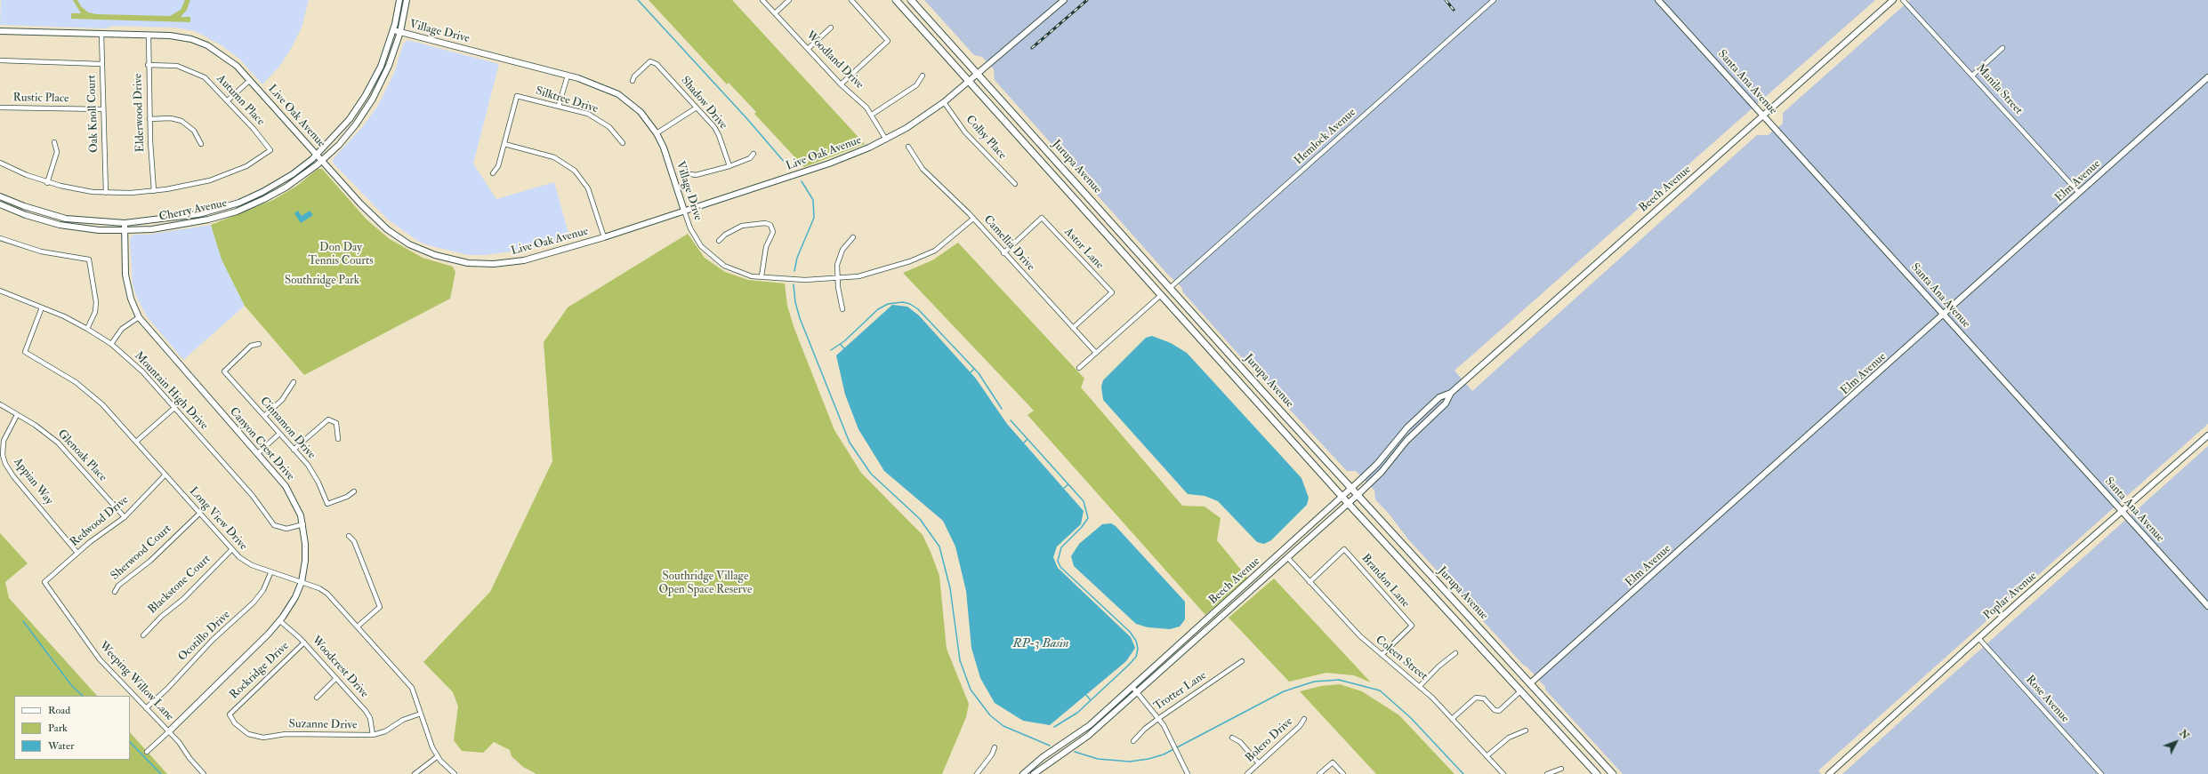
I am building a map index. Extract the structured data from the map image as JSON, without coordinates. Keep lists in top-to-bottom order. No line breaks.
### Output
{"streets":{"main road":["Jurupa Avenue"],"street":["Village Drive","Woodland Drive","Santa Ana Avenue","Manila Street","Rustic Place","Autumn Place","Silktree Drive","Shadow Drive","Elderwood Drive","Oak Knoll Court","Live Oak Avenue","Hemlock Avenue","Colby Place","Elm Avenue","Beech Avenue","Cherry Avenue","Camellia Drive","Astor Lane","Mountain High Drive","Cinnamon Drive","Canyon Crest Drive","Glenoak Place","Appian Way","Long View Drive","Redwood Drive","Sherwood Court","Brandon Lane","Blackstone Court","Poplar Avenue","Ocotillo Drive","Coleen Street","Woodcrest Drive","Rockridge Drive","Weeping Willow Lane","Trotter Lane","Rose Avenue","Suzanne Drive","Bolero Drive"]},"crossings":[["Village Drive","Live Oak Avenue"],["Village Drive","Cherry Avenue"],["Village Drive","Camellia Drive"],["Woodland Drive","Live Oak Avenue"],["Santa Ana Avenue","Elm Avenue"],["Santa Ana Avenue","Beech Avenue"],["Santa Ana Avenue","Poplar Avenue"],["Manila Street","Elm Avenue"],["Rustic Place","Oak Knoll Court"],["Autumn Place","Elderwood Drive"],["Elderwood Drive","Live Oak Avenue"],["Oak Knoll Court","Live Oak Avenue"],["Live Oak Avenue","Colby Place"],["Live Oak Avenue","Jurupa Avenue"],["Live Oak Avenue","Cherry Avenue"],["Hemlock Avenue","Jurupa Avenue"],["Jurupa Avenue","Elm Avenue"],["Jurupa Avenue","Beech Avenue"],["Beech Avenue","Coleen Street"],["Cherry Avenue","Canyon Crest Drive"],["Camellia Drive","Astor Lane"],["Mountain High Drive","Canyon Crest Drive"],["Mountain High Drive","Long View Drive"],["Canyon Crest Drive","Long View Drive"],["Canyon Crest Drive","Woodcrest Drive"],["Canyon Crest Drive","Weeping Willow Lane"],["Glenoak Place","Appian Way"],["Glenoak Place","Redwood Drive"],["Appian Way","Redwood Drive"],["Long View Drive","Redwood Drive"],["Long View Drive","Sherwood Court"],["Long View Drive","Blackstone Court"],["Long View Drive","Ocotillo Drive"],["Long View Drive","Suzanne Drive"],["Redwood Drive","Weeping Willow Lane"],["Brandon Lane","Coleen Street"],["Poplar Avenue","Rose Avenue"],["Ocotillo Drive","Weeping Willow Lane"],["Woodcrest Drive","Rockridge Drive"],["Woodcrest Drive","Suzanne Drive"],["Rockridge Drive","Suzanne Drive"]],"water":["RP-3 Basin"],"parks":["Don Day Tennis Courts","Southridge Park","Southridge Village Open Space Reserve"],"legend":["Road","Park","Water"],"north":"top right"}
